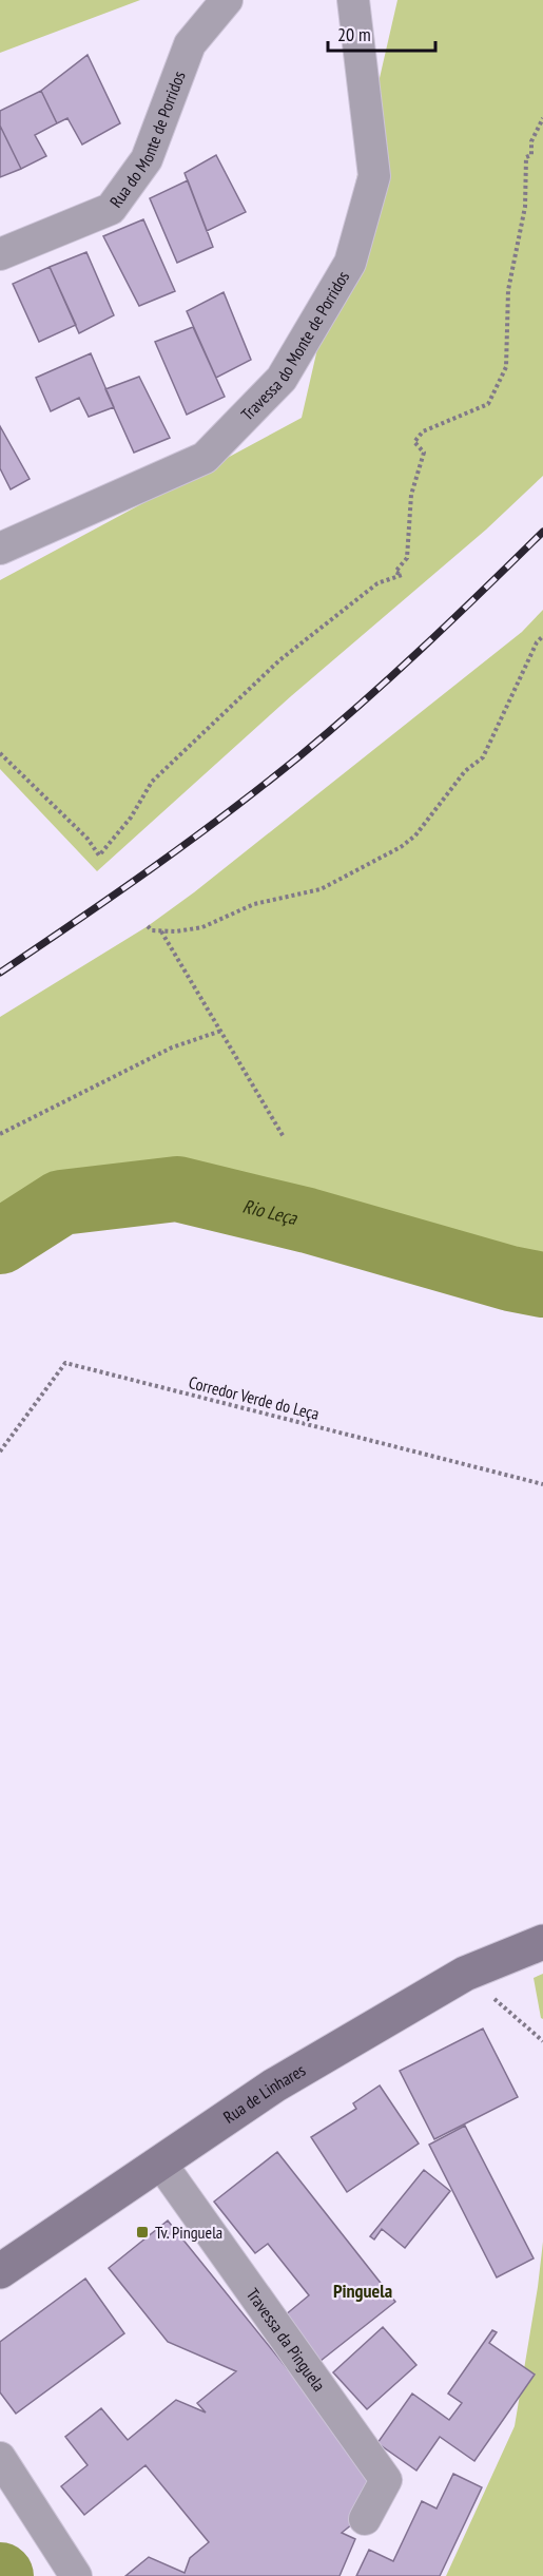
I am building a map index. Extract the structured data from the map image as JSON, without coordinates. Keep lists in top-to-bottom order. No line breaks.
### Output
{"streets":{"main road":["Rua de Linhares"],"street":["Rua do Monte de Porridos","Travessa do Monte de Porridos","Travessa da Pinguela"],"path":["Corredor Verde do Leça"]},"crossings":[["Rua de Linhares","Travessa da Pinguela"]],"districts":["Pinguela"],"water":["Rio Leça"],"places":{"transit":["Tv. Pinguela"]},"scale_bar":"20 m"}
